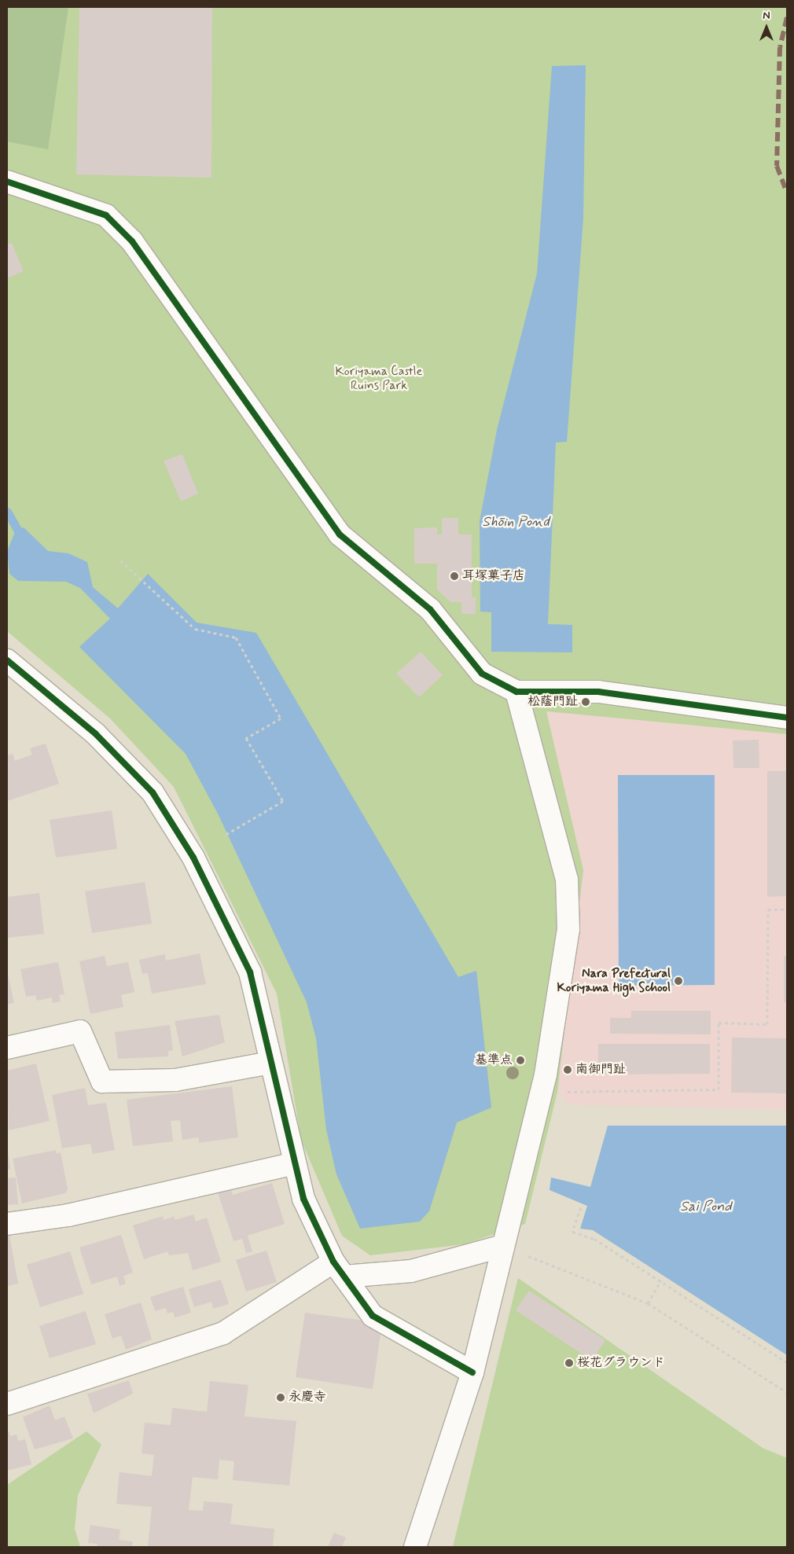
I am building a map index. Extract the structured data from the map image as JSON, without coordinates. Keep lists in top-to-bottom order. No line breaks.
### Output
{"water":["Shōin Pond","Sai Pond"],"parks":["Koriyama Castle Ruins Park"],"places":["耳塚菓子店","松蔭門趾","Nara Prefectural Koriyama High School","基準点","南御門趾","桜花グラウンド","永慶寺"],"north":"top"}
